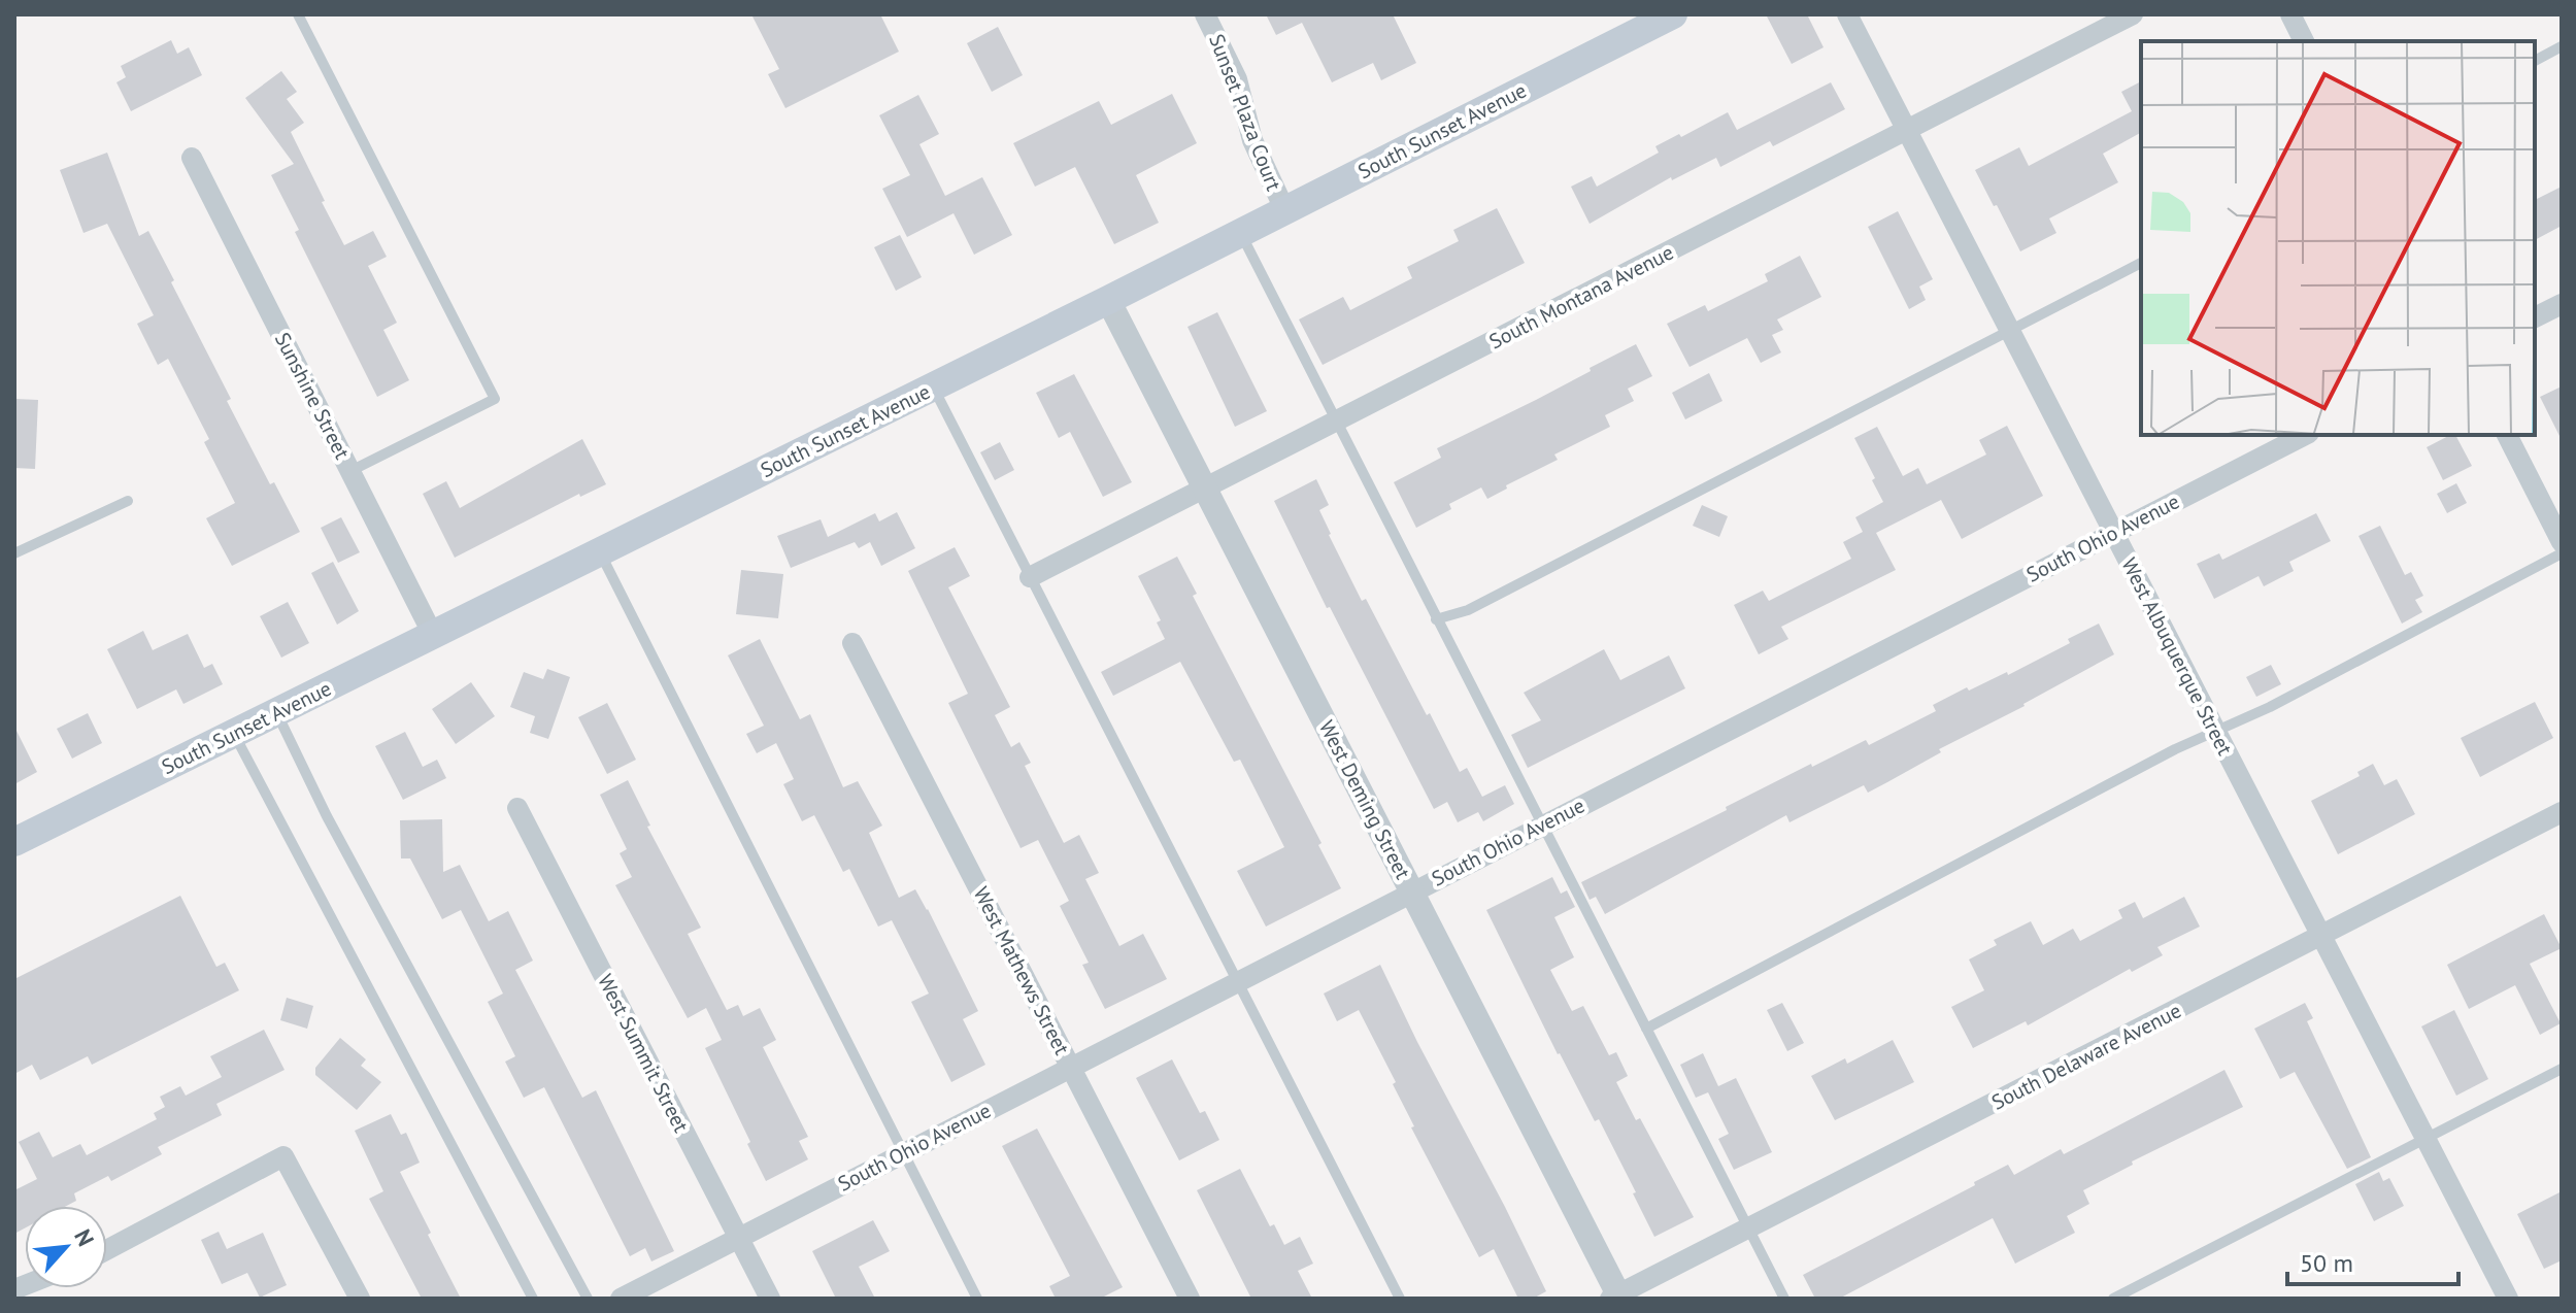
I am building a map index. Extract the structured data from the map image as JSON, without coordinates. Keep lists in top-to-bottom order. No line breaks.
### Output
{"streets":{"main road":["South Sunset Avenue"],"street":["Sunset Plaza Court","South Montana Avenue","Sunshine Street","South Ohio Avenue","West Albuquerque Street","West Deming Street","West Mathews Street","West Summit Street","South Delaware Avenue"]},"crossings":[["Sunset Plaza Court","South Sunset Avenue"],["South Sunset Avenue","Sunshine Street"],["South Sunset Avenue","West Deming Street"],["South Montana Avenue","West Albuquerque Street"],["South Montana Avenue","West Deming Street"],["South Ohio Avenue","West Albuquerque Street"],["South Ohio Avenue","West Deming Street"],["South Ohio Avenue","West Mathews Street"],["South Ohio Avenue","West Summit Street"],["West Albuquerque Street","South Delaware Avenue"],["West Deming Street","South Delaware Avenue"]],"scale_bar":"50 m","north":"top right"}
